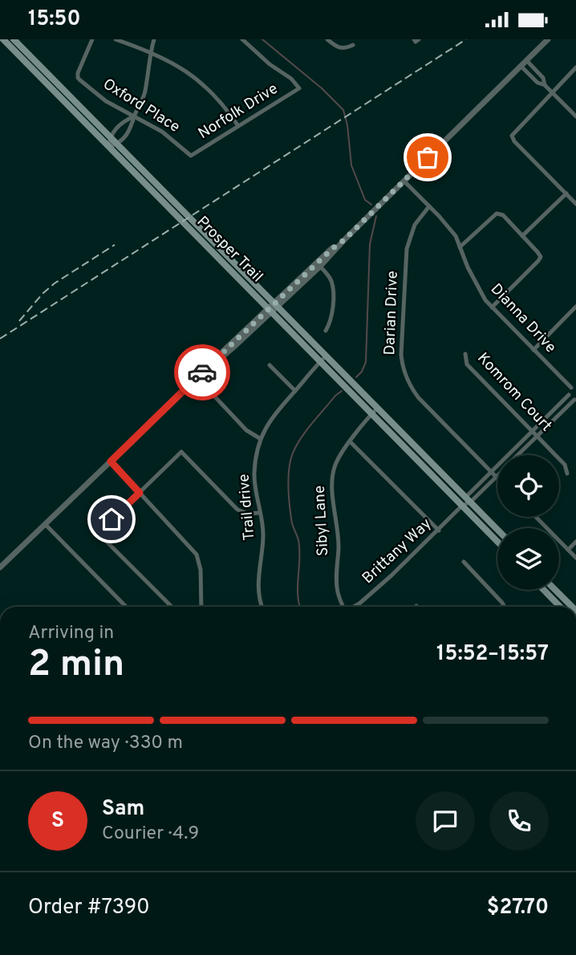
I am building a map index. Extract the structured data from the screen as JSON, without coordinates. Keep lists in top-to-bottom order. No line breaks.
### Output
{"streets":{"main road":["Prosper Trail"],"street":["Oxford Place","Norfolk Drive","Darian Drive","Dianna Drive","Komrom Court","Trail drive","Sibyl Lane","Brittany Way"]},"crossings":[["Oxford Place","Norfolk Drive"],["Prosper Trail","Trail drive"],["Prosper Trail","Sibyl Lane"],["Prosper Trail","Brittany Way"],["Darian Drive","Dianna Drive"],["Darian Drive","Brittany Way"],["Komrom Court","Brittany Way"]],"page":{"status":"15:50","heading":["2 min","Arriving in","15:52–15:57"],"panel":["Sam","Courier · 4.9","Order #7390","$27.70"],"bar":"On the way · 330 m","round":"S"}}
